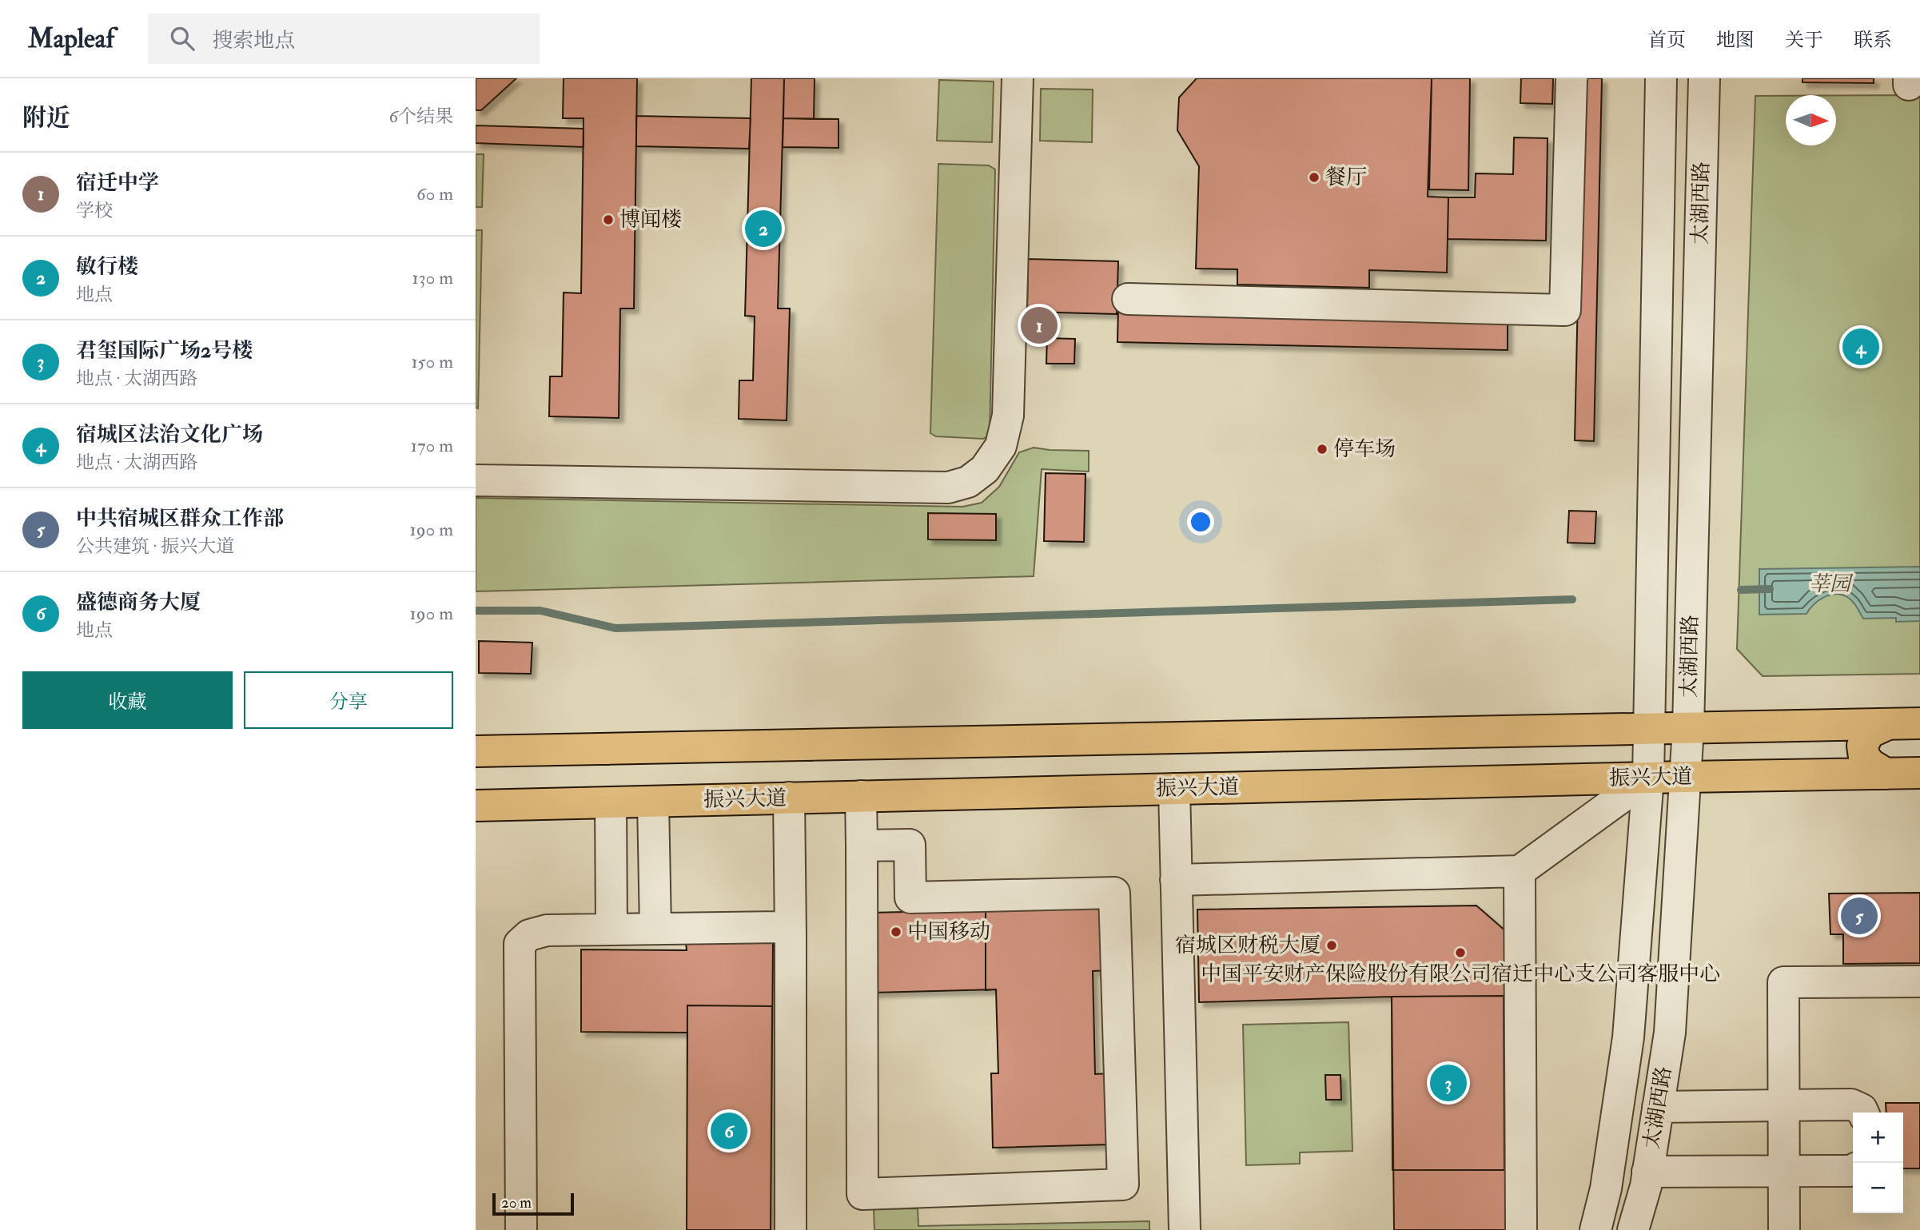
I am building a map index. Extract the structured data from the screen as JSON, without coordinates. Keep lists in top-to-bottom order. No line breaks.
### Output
{"streets":{"main road":["振兴大道"],"street":["太湖西路"]},"crossings":[["太湖西路","振兴大道"]],"parks":["莘园"],"places":["餐厅","博闻楼","停车场","中国移动","宿城区财税大厦","中国平安财产保险股份有限公司宿迁中心支公司客服中心"],"scale_bar":"20 m","north":"right","page":{"header":"Mapleaf","search":"搜索地点","nav":["首页","地图","关于","联系"],"heading":["附近","6个结果"],"list":[{"mark":"1","name":"宿迁中学","note":"学校","value":"60 m"},{"mark":"2","name":"敏行楼","note":"地点","value":"130 m"},{"mark":"3","name":"君玺国际广场2号楼","note":"地点 · 太湖西路","value":"150 m"},{"mark":"4","name":"宿城区法治文化广场","note":"地点 · 太湖西路","value":"170 m"},{"mark":"5","name":"中共宿城区群众工作部","note":"公共建筑 · 振兴大道","value":"190 m"},{"mark":"6","name":"盛德商务大厦","note":"地点","value":"190 m"}],"pins":["2","1","4","5","3","6"],"buttons":["收藏","分享"],"map_buttons":["+","−"],"scale":"20 m"}}
